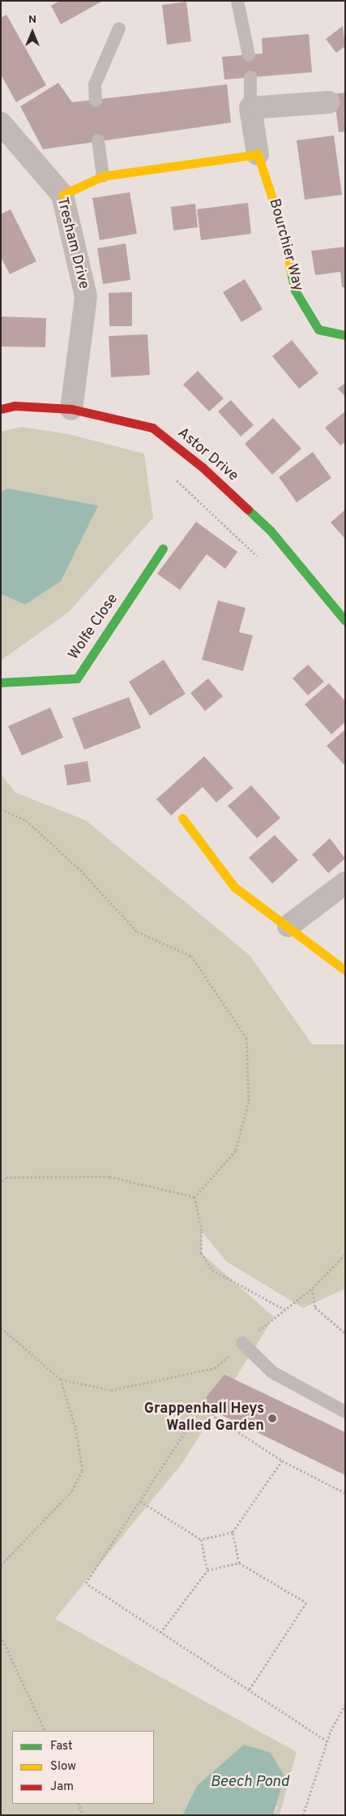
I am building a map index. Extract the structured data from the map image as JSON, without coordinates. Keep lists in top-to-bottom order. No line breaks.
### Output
{"streets":{"street":["Tresham Drive","Bourchier Way","Astor Drive","Wolfe Close"]},"crossings":[["Tresham Drive","Astor Drive"]],"water":["Beech Pond"],"places":["Grappenhall Heys Walled Garden"],"legend":["Fast","Slow","Jam"],"north":"top"}
